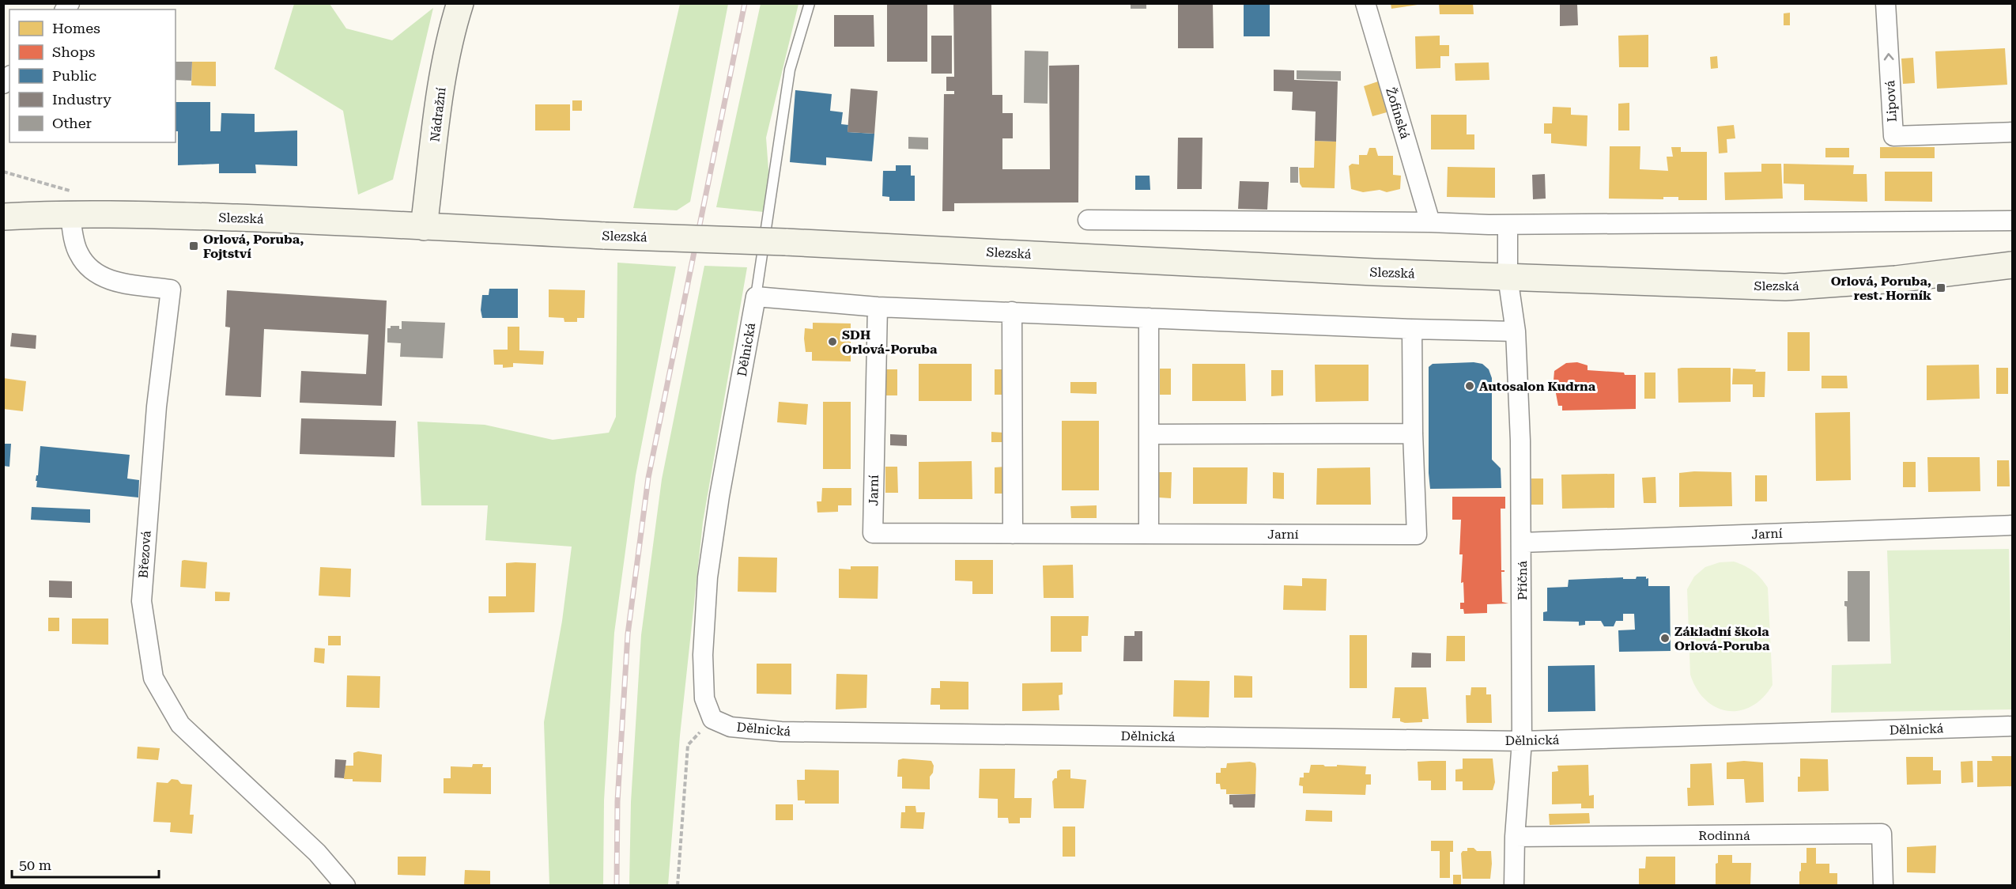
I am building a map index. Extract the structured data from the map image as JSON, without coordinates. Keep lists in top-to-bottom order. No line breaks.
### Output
{"streets":{"street":["Lipová","Žofinská","Nádražní","Slezská","Dělnická","Jarní","Březová","Příčná","Rodinná"]},"crossings":[["Nádražní","Slezská"],["Slezská","Březová"],["Slezská","Příčná"],["Dělnická","Příčná"],["Jarní","Příčná"],["Příčná","Rodinná"]],"places":{"transit":["Orlová, Poruba, Fojtství","Orlová, Poruba, rest. Horník"],"other":["SDH Orlová-Poruba","Autosalon Kudrna","Základní škola Orlová-Poruba"]},"legend":["Homes","Shops","Public","Industry","Other"],"scale_bar":"50 m"}
